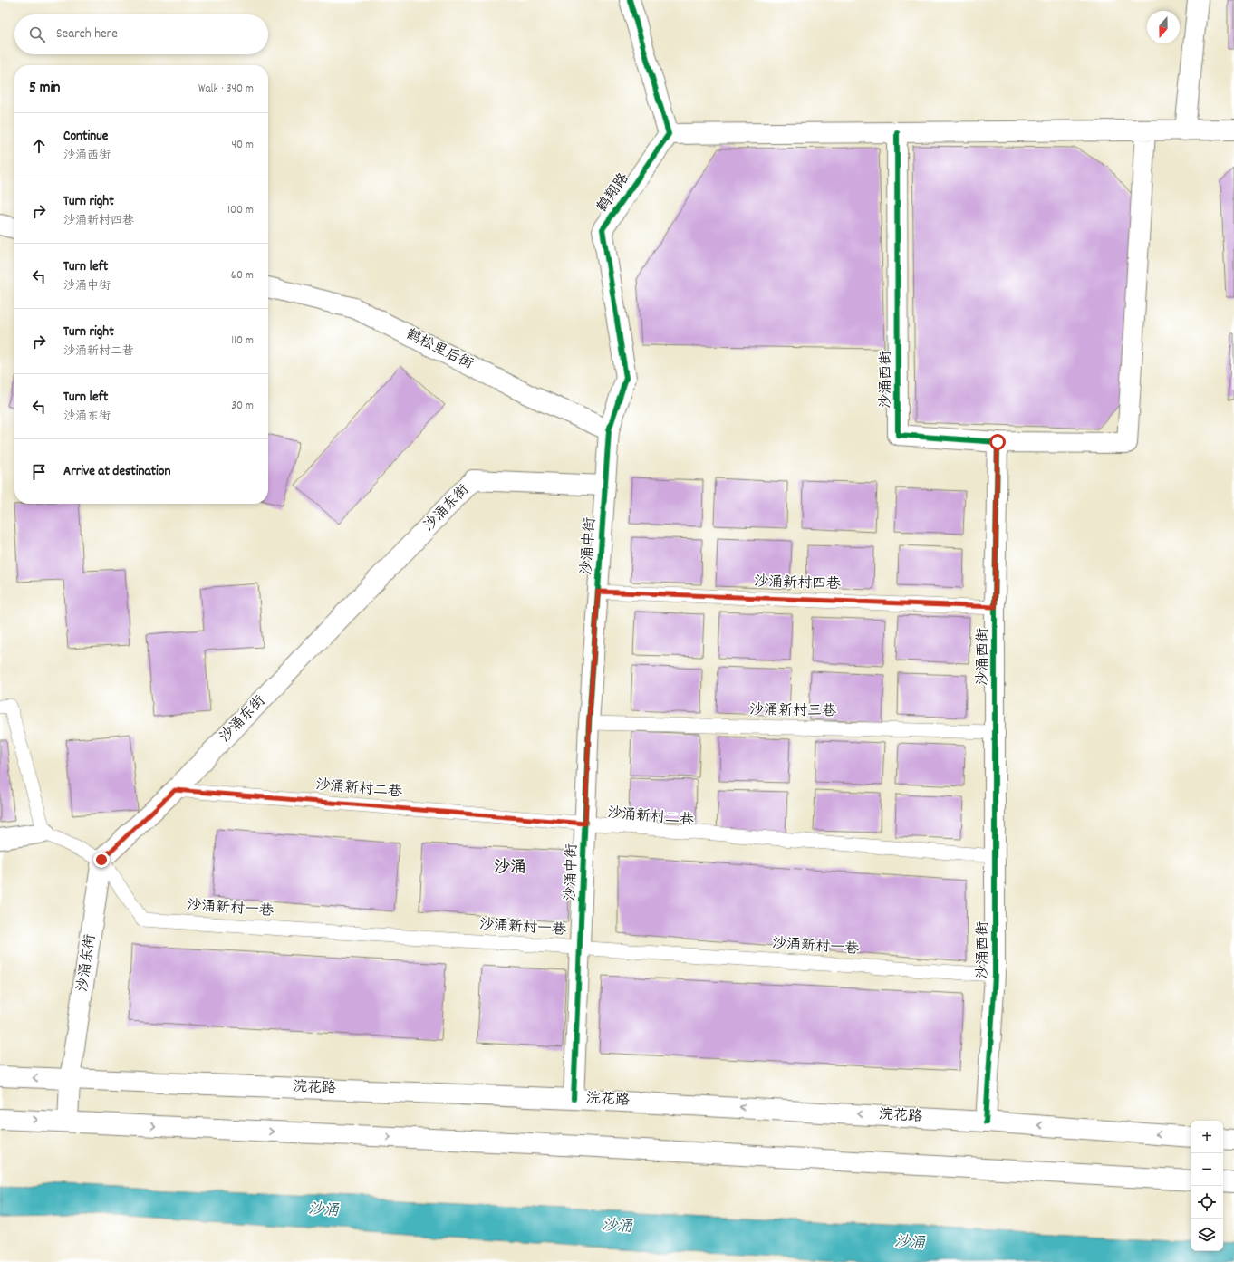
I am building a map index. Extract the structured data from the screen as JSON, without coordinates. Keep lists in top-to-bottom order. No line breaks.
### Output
{"streets":{"street":["鹤翔路","鹤松里后街","沙涌西街","沙涌东街","沙涌中街","浣花路"],"lane":["沙涌新村四巷","沙涌新村三巷","沙涌新村二巷","沙涌新村一巷"]},"crossings":[["鹤翔路","鹤松里后街"],["鹤翔路","沙涌中街"],["鹤松里后街","沙涌中街"],["沙涌西街","沙涌新村四巷"],["沙涌西街","沙涌新村三巷"],["沙涌西街","沙涌新村二巷"],["沙涌西街","沙涌新村一巷"],["沙涌西街","浣花路"],["沙涌东街","沙涌中街"],["沙涌东街","沙涌新村二巷"],["沙涌东街","沙涌新村一巷"],["沙涌东街","浣花路"],["沙涌中街","沙涌新村四巷"],["沙涌中街","沙涌新村三巷"],["沙涌中街","沙涌新村二巷"],["沙涌中街","沙涌新村一巷"],["沙涌中街","浣花路"]],"districts":["沙涌"],"water":["沙涌"],"north":"bottom","page":{"search":"Search here","heading":["5 min","Walk · 340 m"],"list":[["Continue","沙涌西街","40 m"],["Turn right","沙涌新村四巷","100 m"],["Turn left","沙涌中街","60 m"],["Turn right","沙涌新村二巷","110 m"],["Turn left","沙涌东街","30 m"],"Arrive at destination"],"map_buttons":["+","−"]}}
